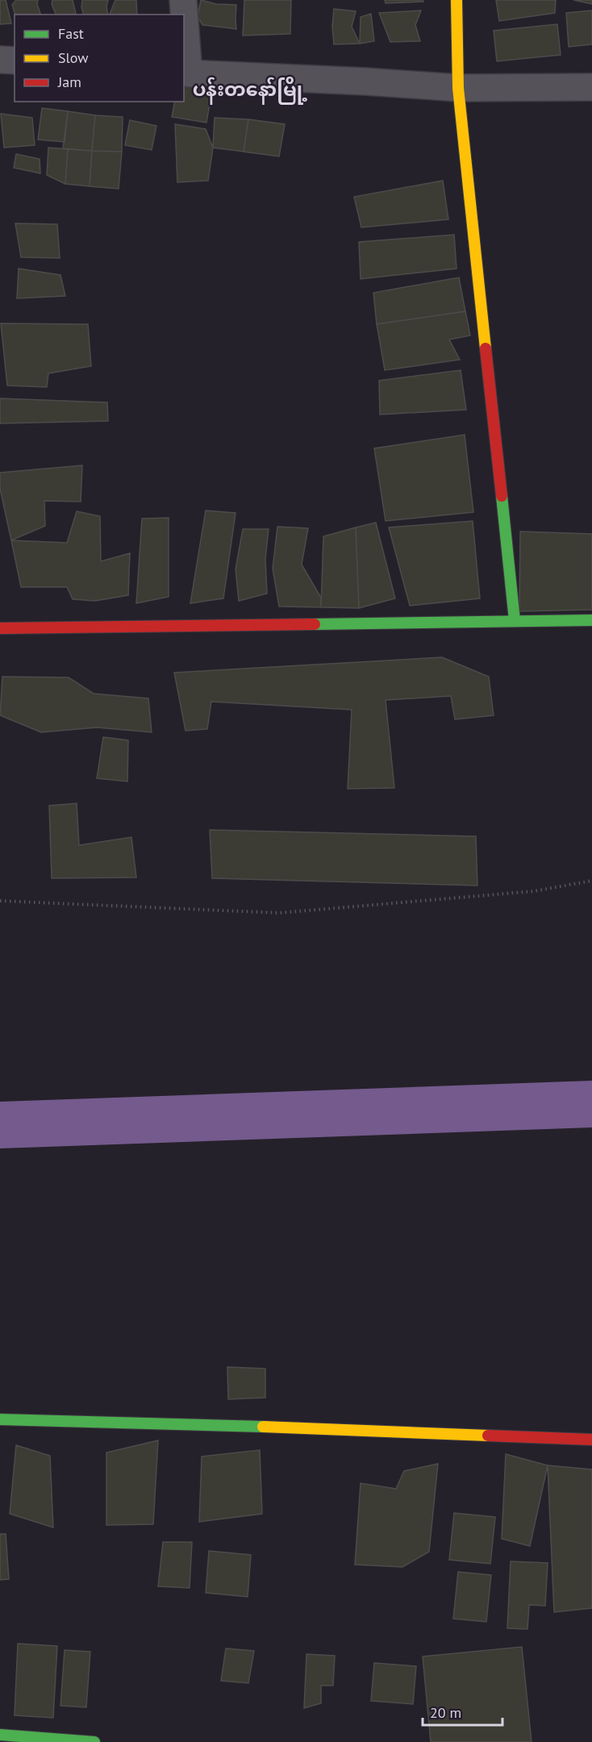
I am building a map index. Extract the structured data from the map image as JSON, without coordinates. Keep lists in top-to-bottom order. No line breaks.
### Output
{"districts":["ပန်းတနော်မြို့"],"legend":["Fast","Slow","Jam"],"scale_bar":"20 m"}
